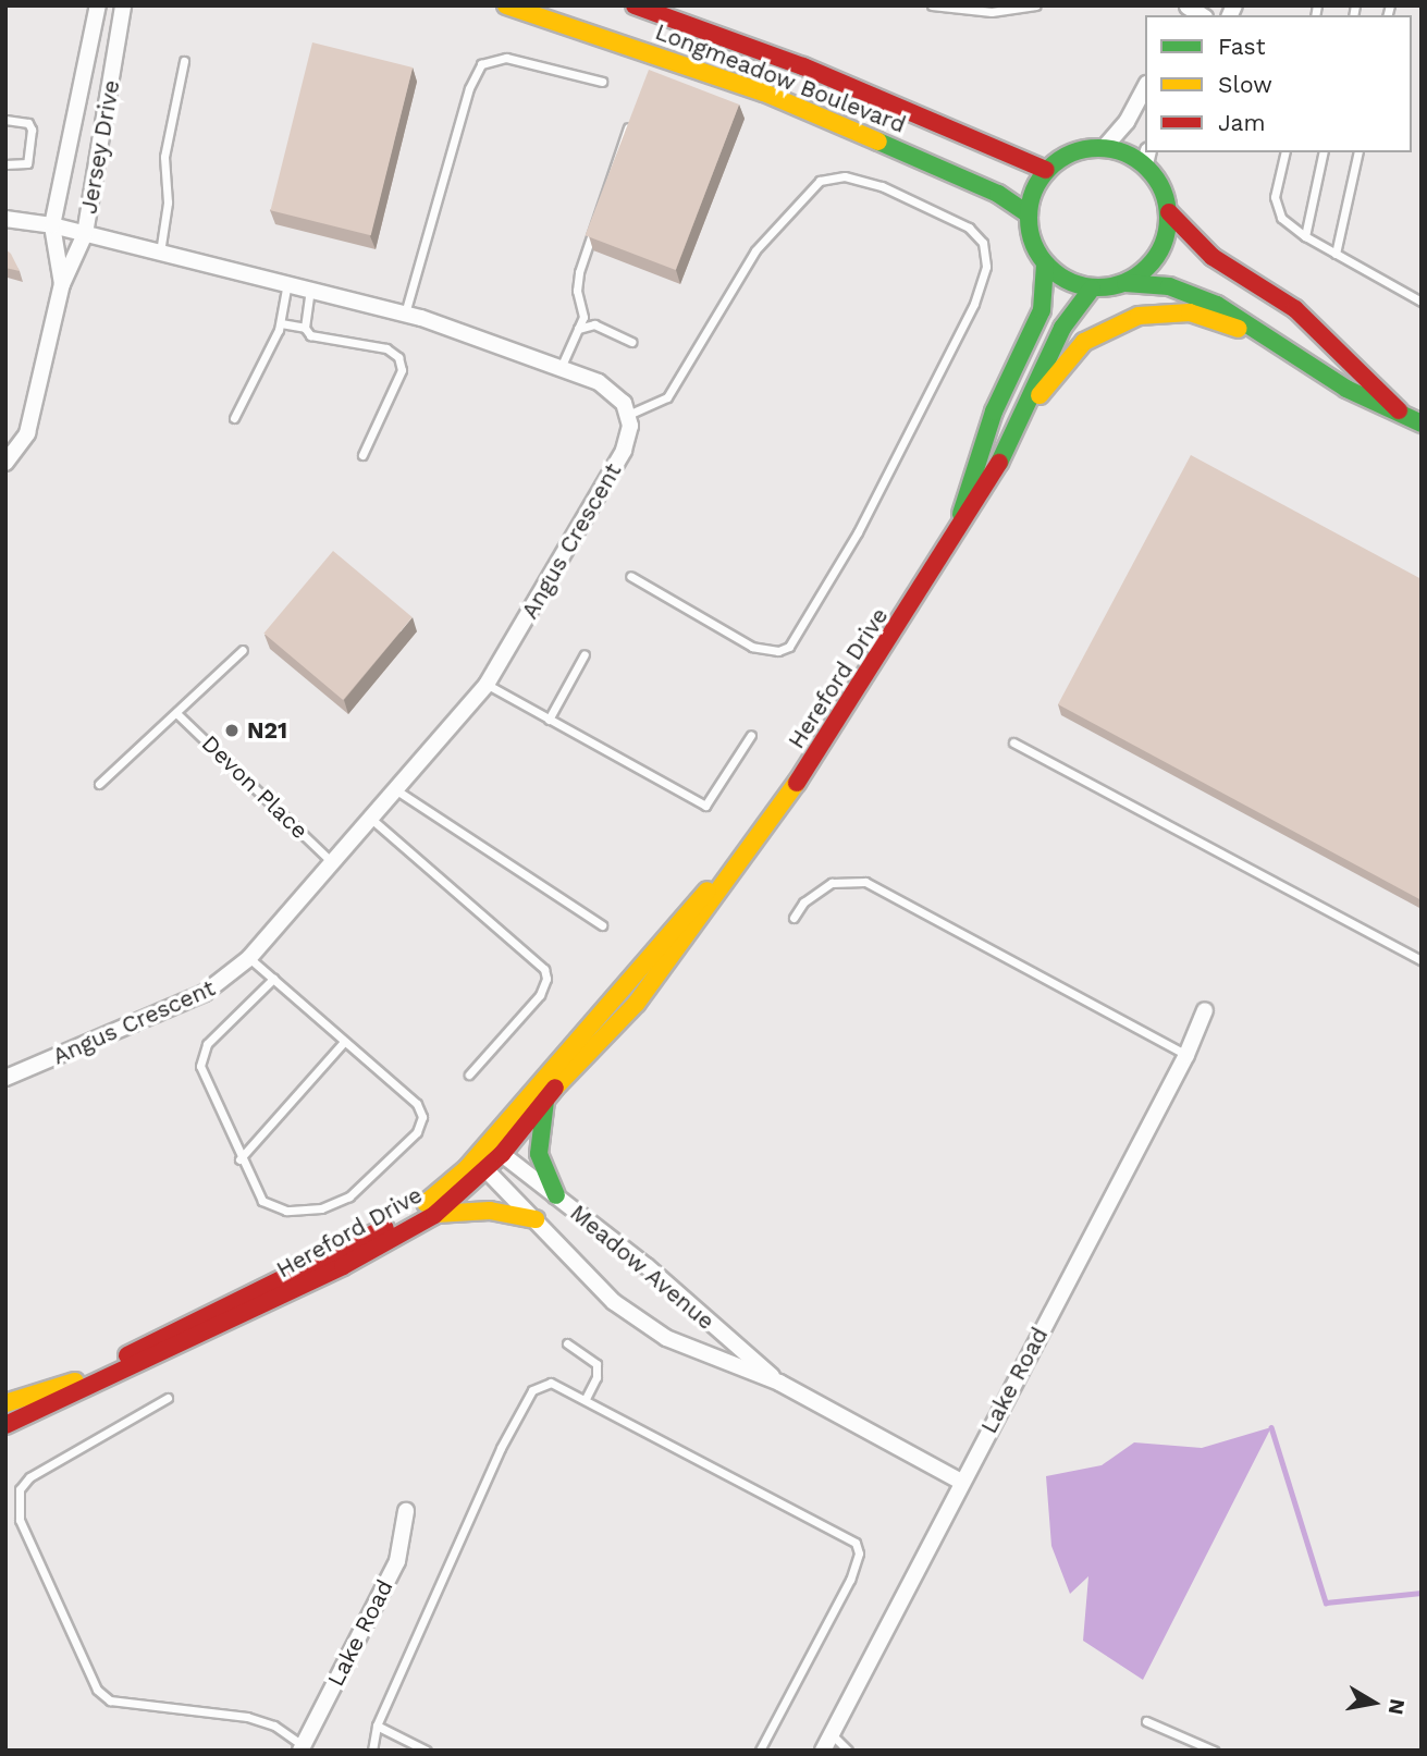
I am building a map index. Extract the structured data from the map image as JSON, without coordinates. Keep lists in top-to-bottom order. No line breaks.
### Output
{"streets":{"street":["Longmeadow Boulevard","Jersey Drive","Angus Crescent","Hereford Drive","Meadow Avenue","Lake Road"],"lane":["Devon Place"]},"crossings":[["Longmeadow Boulevard","Hereford Drive"],["Angus Crescent","Devon Place"],["Hereford Drive","Meadow Avenue"],["Meadow Avenue","Lake Road"]],"places":["N21"],"legend":["Fast","Slow","Jam"],"north":"right"}
